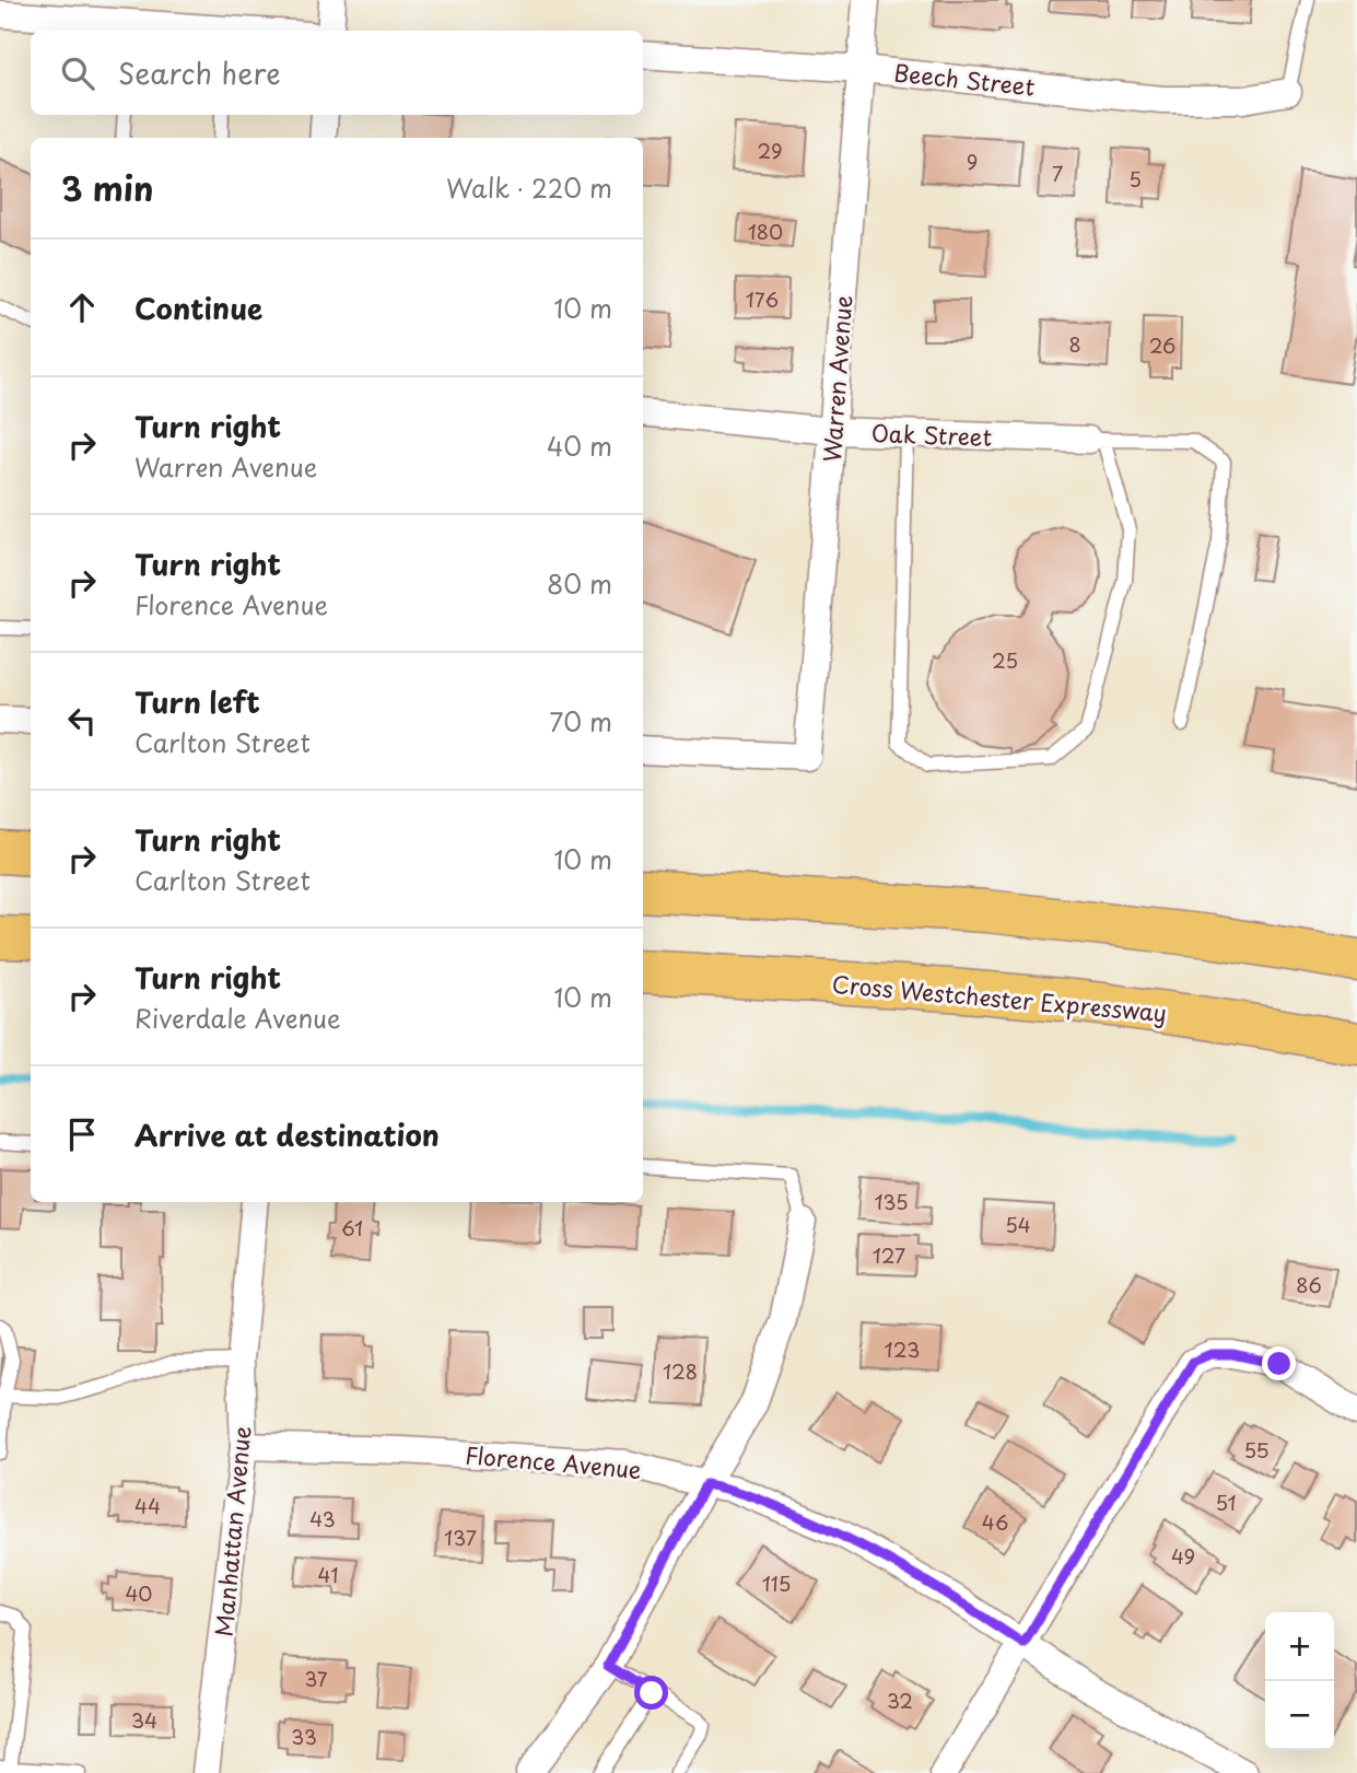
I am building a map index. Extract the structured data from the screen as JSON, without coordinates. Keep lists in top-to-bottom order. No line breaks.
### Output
{"streets":{"highway":["Cross Westchester Expressway"],"street":["Beech Street","Warren Avenue","Oak Street","Florence Avenue","Manhattan Avenue"]},"crossings":[["Beech Street","Warren Avenue"],["Warren Avenue","Oak Street"],["Florence Avenue","Manhattan Avenue"]],"house_numbers":["29","9","7","5","180","176","8","26","25","135","54","61","127","86","123","128","55","51","44","43","46","137","49","41","115","40","37","32","34","33"],"page":{"search":"Search here","heading":["3 min","Walk · 220 m"],"list":[["Continue","10 m"],["Turn right","Warren Avenue","40 m"],["Turn right","Florence Avenue","80 m"],["Turn left","Carlton Street","70 m"],["Turn right","Carlton Street","10 m"],["Turn right","Riverdale Avenue","10 m"],"Arrive at destination"],"map_buttons":["+","−"]}}
